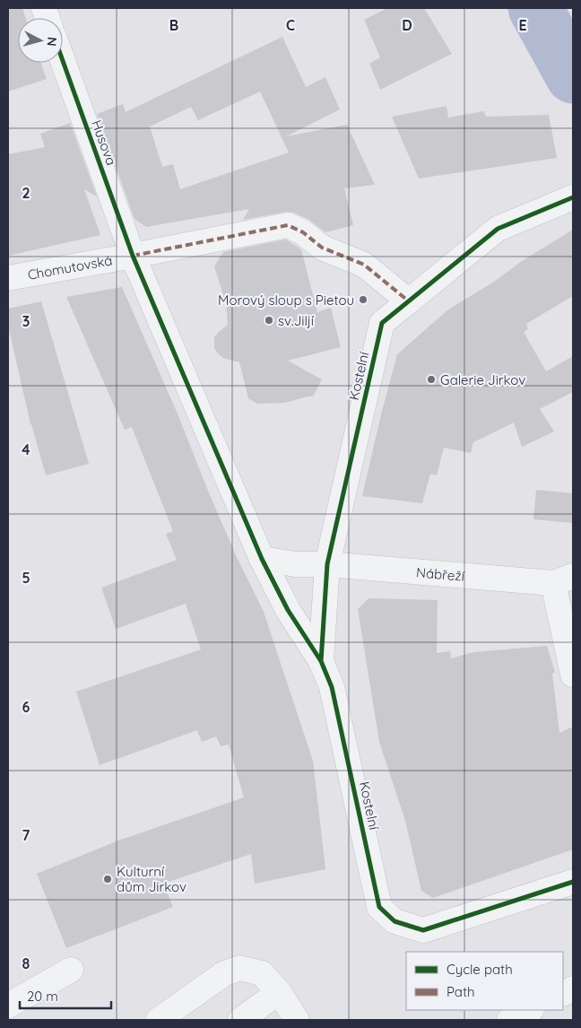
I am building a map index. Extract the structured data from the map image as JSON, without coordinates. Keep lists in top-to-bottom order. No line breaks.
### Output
{"streets":{"street":["Husova","Chomutovská","Kostelní","Nábřeží"]},"crossings":[["Husova","Chomutovská"],["Husova","Kostelní"],["Chomutovská","Kostelní"],["Kostelní","Nábřeží"]],"places":["Morový sloup s Pietou","sv.Jiljí","Galerie Jirkov","Kulturní dům Jirkov"],"legend":["Cycle path","Path"],"scale_bar":"20 m","north":"right","grid":{"columns":["B","C","D","E"],"rows":["2","3","4","5","6","7","8"]}}
